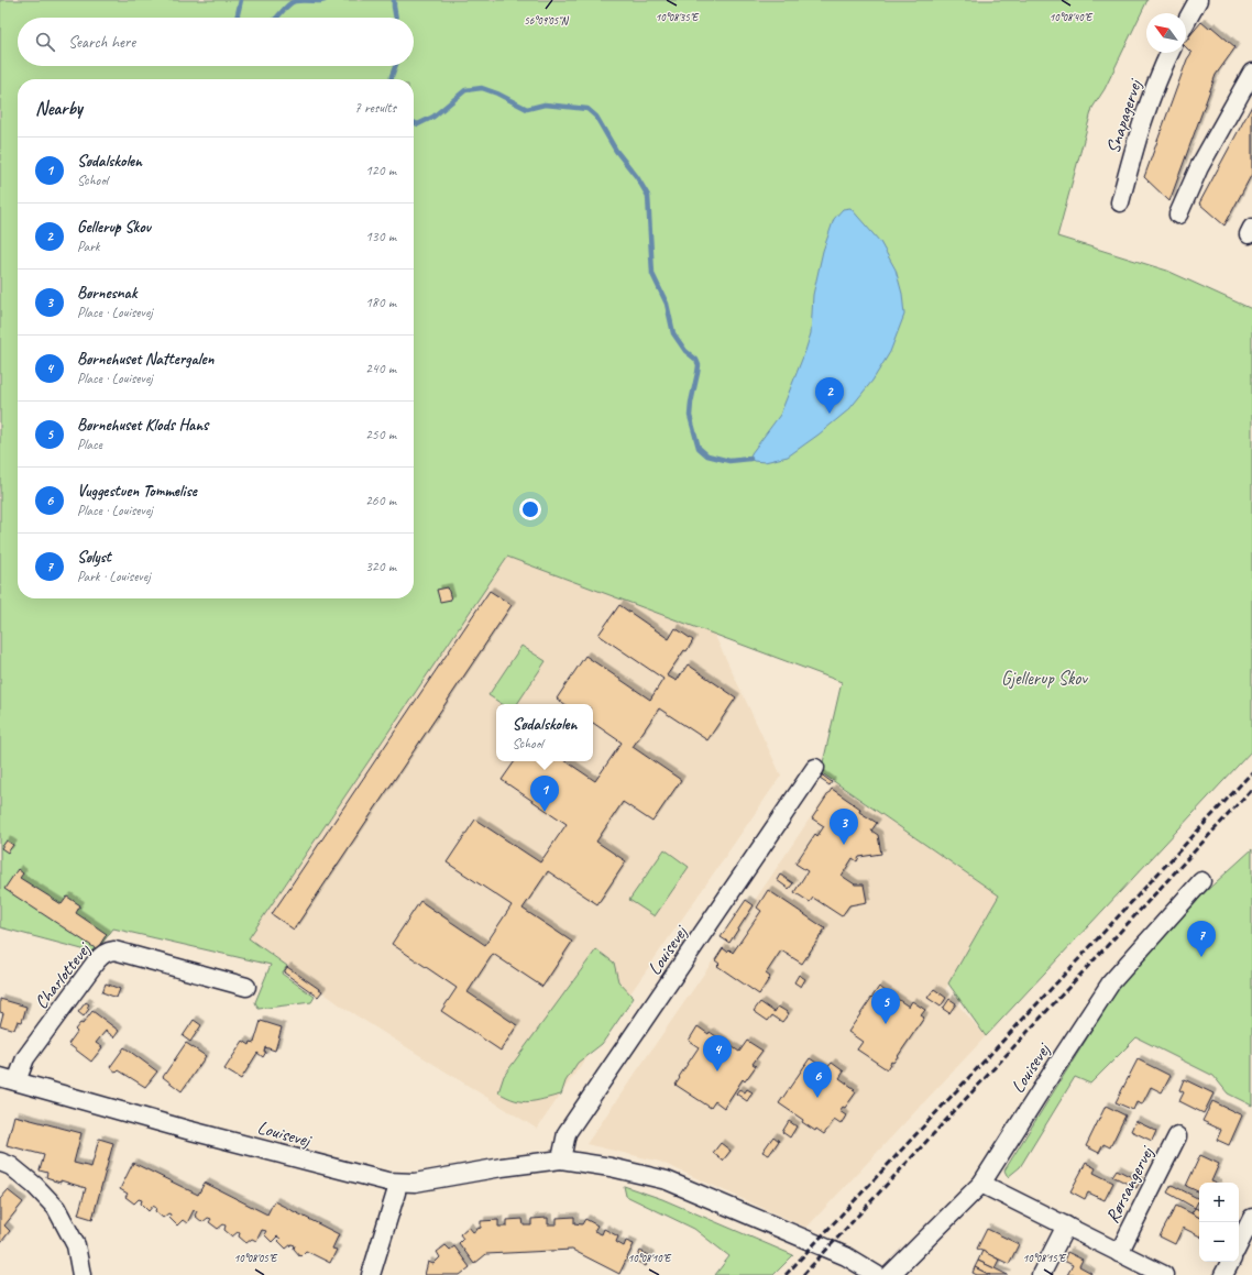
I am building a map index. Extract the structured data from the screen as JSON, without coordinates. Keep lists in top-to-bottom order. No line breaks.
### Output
{"streets":{"street":["Snapagervej","Louisevej","Charlottevej","Rørsangervej"]},"crossings":[["Louisevej","Charlottevej"],["Louisevej","Rørsangervej"]],"parks":["Gjellerup Skov"],"north":"top left","page":{"search":"Search here","heading":["Nearby","7 results"],"list":[{"mark":"1","name":"Sødalskolen","note":"School","value":"120 m"},{"mark":"2","name":"Gellerup Skov","note":"Park","value":"130 m"},{"mark":"3","name":"Børnesnak","note":"Place · Louisevej","value":"180 m"},{"mark":"4","name":"Børnehuset Nattergalen","note":"Place · Louisevej","value":"240 m"},{"mark":"5","name":"Børnehuset Klods Hans","note":"Place","value":"250 m"},{"mark":"6","name":"Vuggestuen Tommelise","note":"Place · Louisevej","value":"260 m"},{"mark":"7","name":"Sølyst","note":"Park · Louisevej","value":"320 m"}],"pins":["2","1","3","7","5","4","6"],"popup":["Sødalskolen","School"],"map_buttons":["+","−"]},"coordinates":["10°08'35\"E","10°08'40\"E","56°09'05\"N","10°08'05\"E","10°08'10\"E","10°08'15\"E"]}
